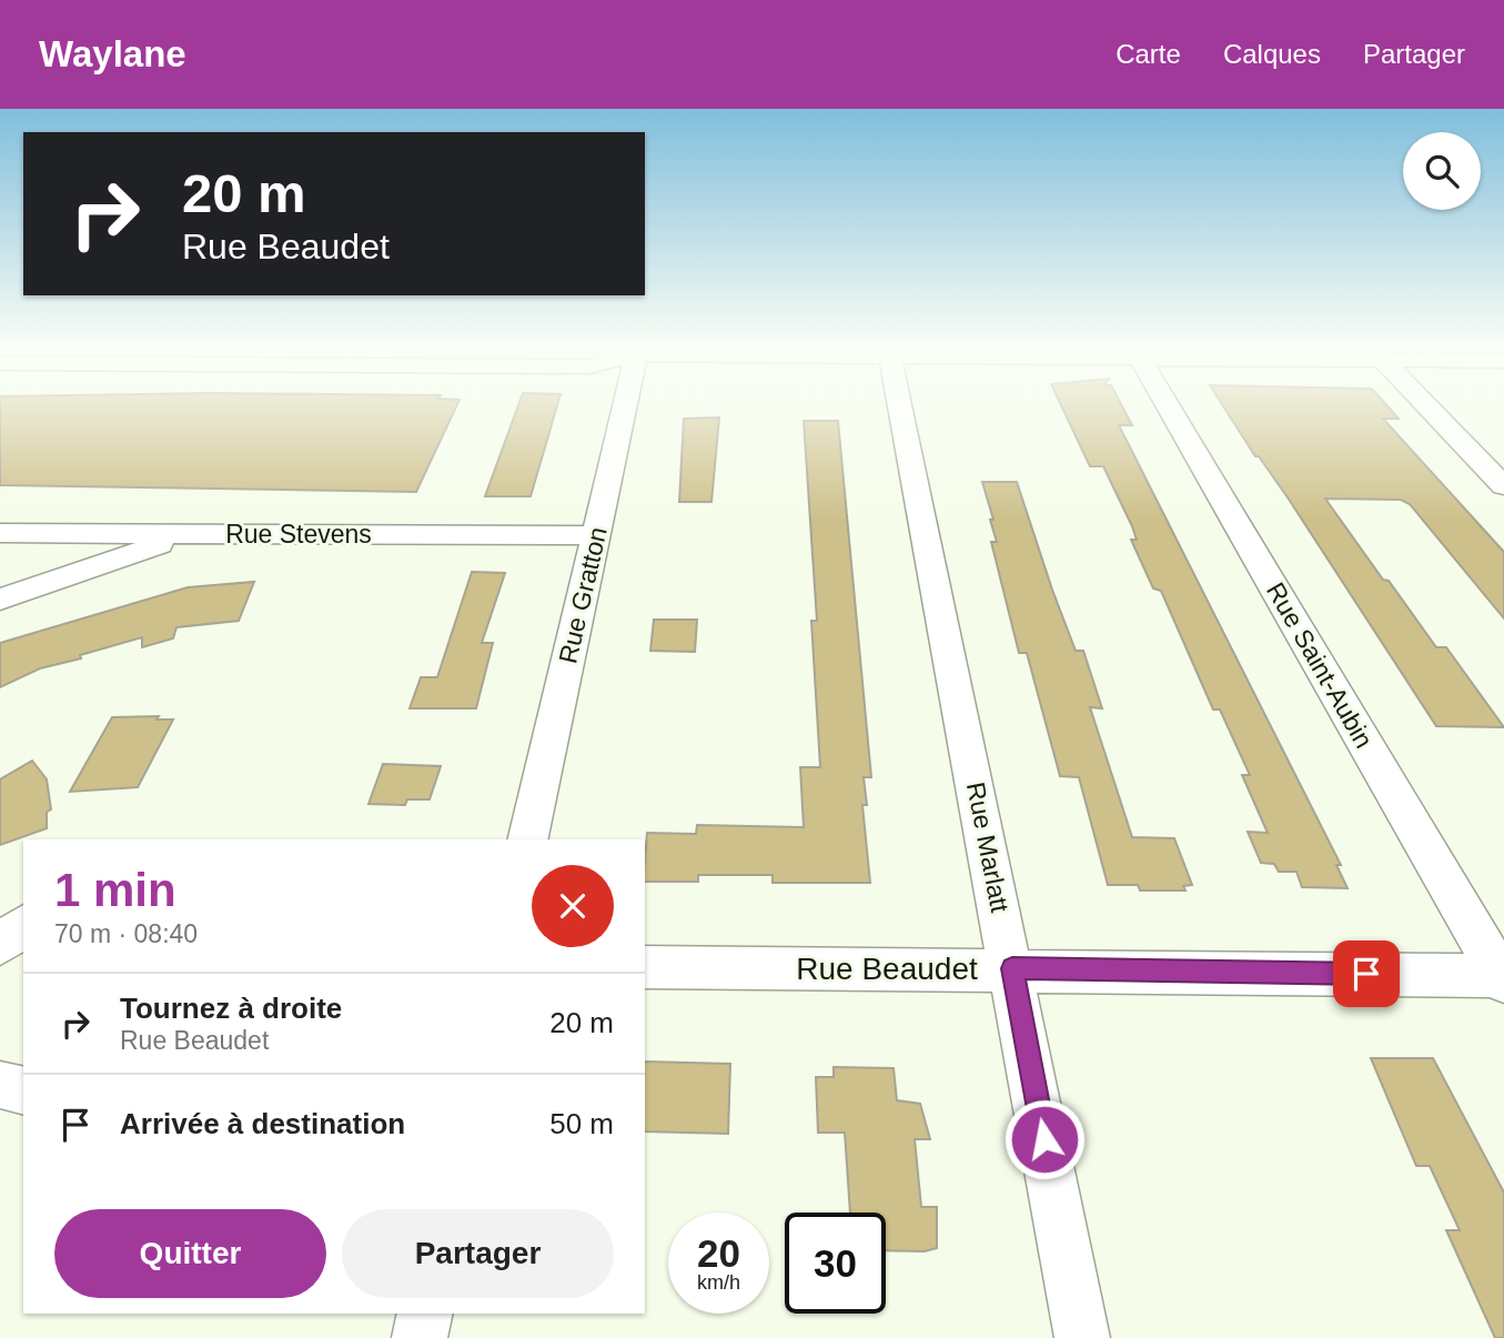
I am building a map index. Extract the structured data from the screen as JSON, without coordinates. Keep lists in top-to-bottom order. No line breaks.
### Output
{"streets":{"street":["Rue Stevens","Rue Gratton","Rue Saint-Aubin","Rue Marlatt","Rue Beaudet"]},"crossings":[["Rue Stevens","Rue Gratton"],["Rue Saint-Aubin","Rue Beaudet"],["Rue Marlatt","Rue Beaudet"]],"page":{"header":"Waylane","nav":["Carte","Calques","Partager"],"turn":["20 m","Rue Beaudet"],"heading":["1 min","70 m · 08:40"],"list":[{"name":"Tournez à droite","note":"Rue Beaudet","value":"20 m"},{"name":"Arrivée à destination","value":"50 m"}],"buttons":["Quitter","Partager"],"speed":"20 km/h","limit":"30"}}
